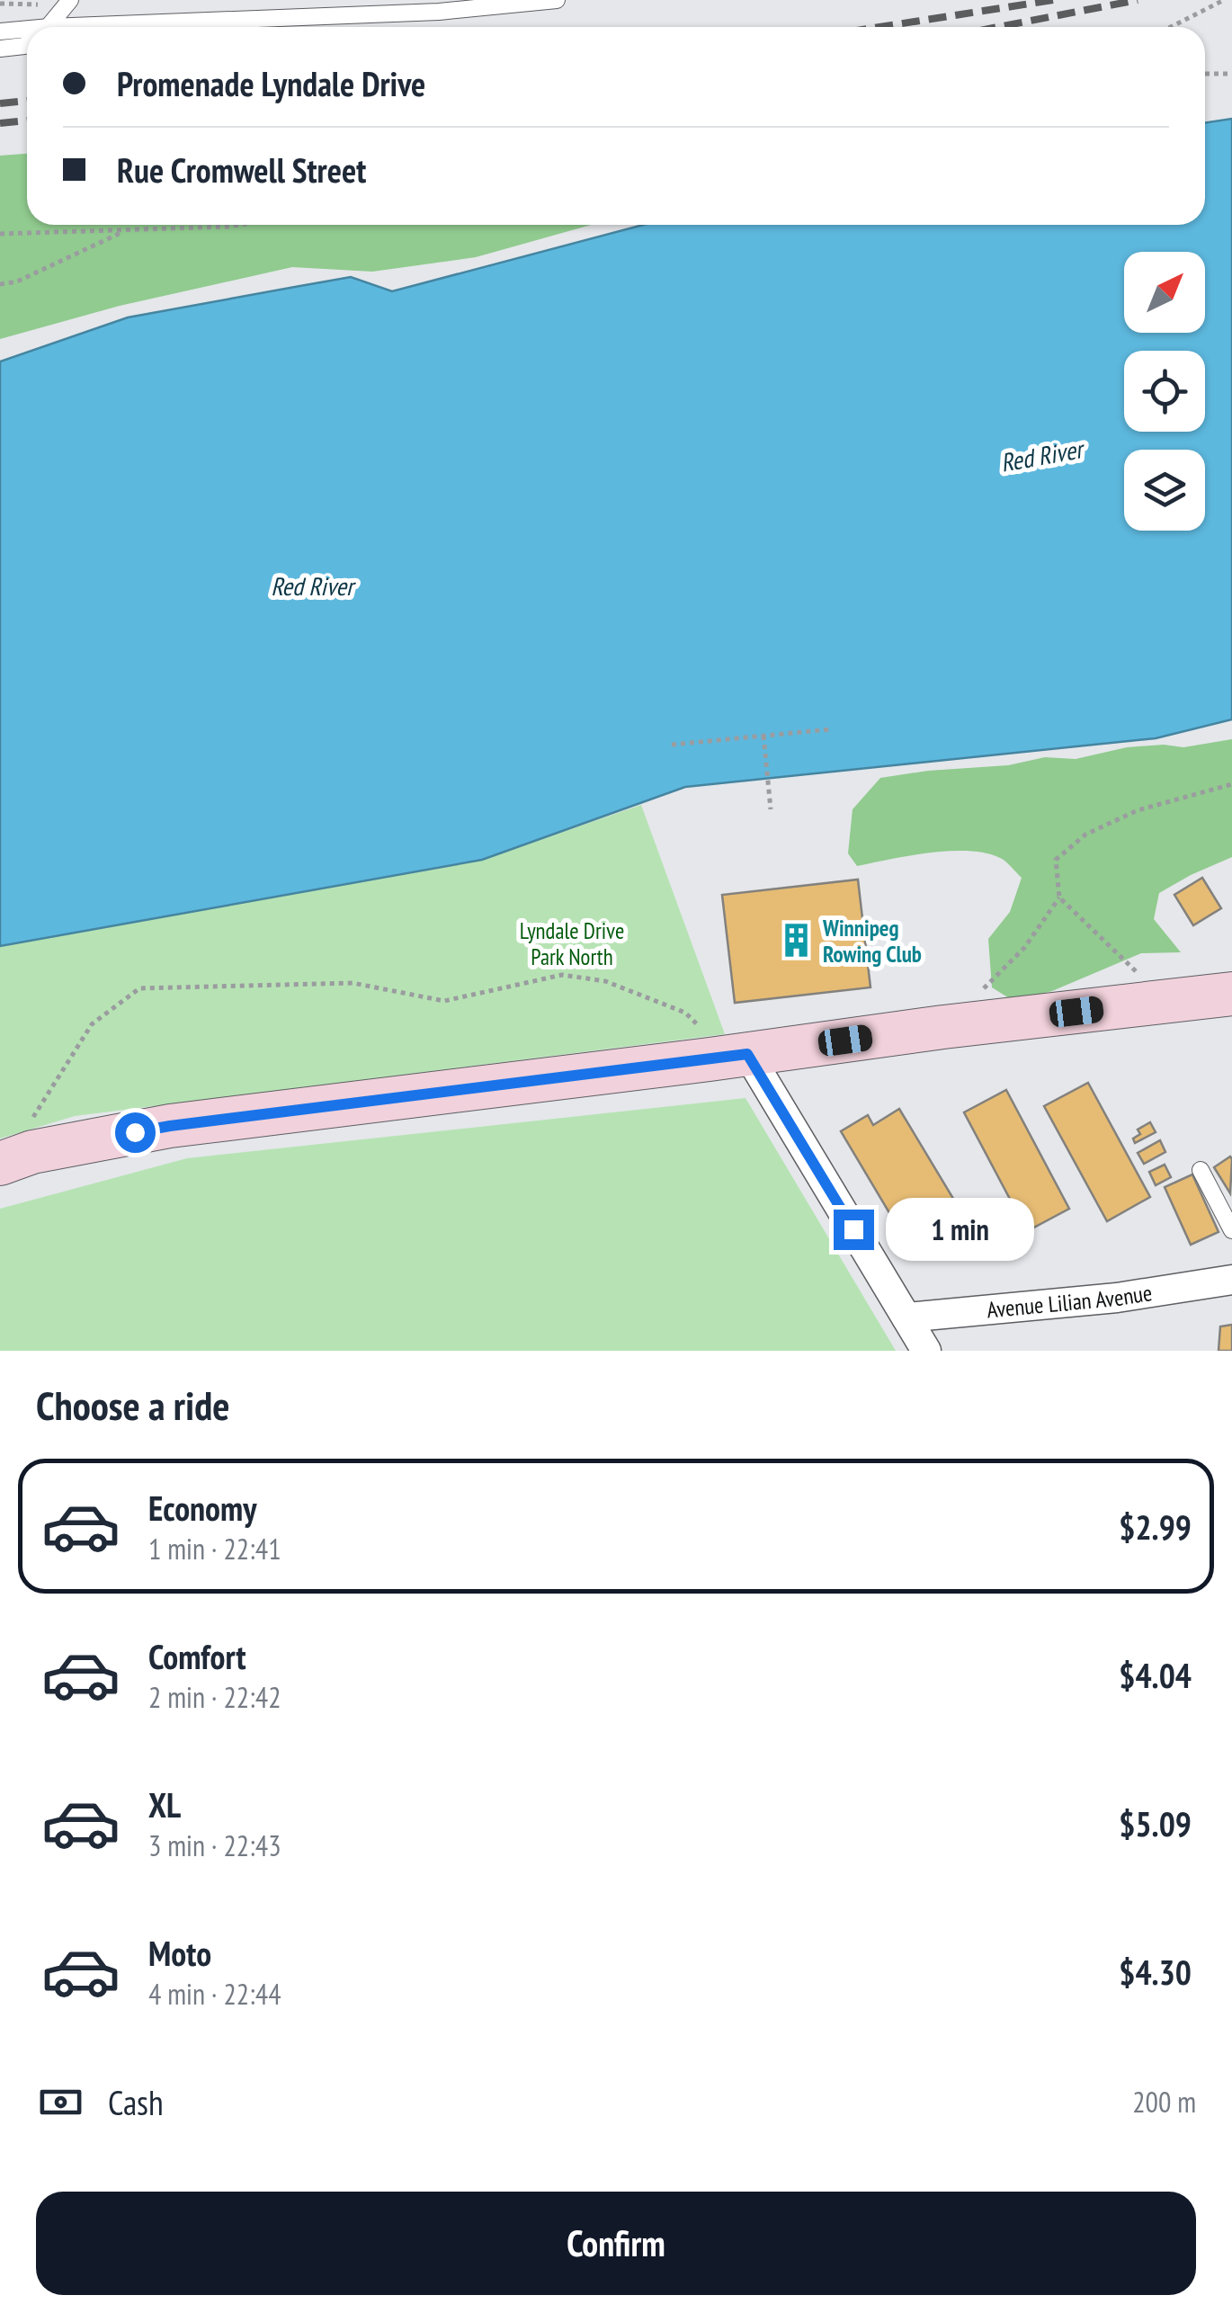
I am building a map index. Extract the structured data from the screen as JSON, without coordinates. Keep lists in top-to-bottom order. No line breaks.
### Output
{"streets":{"street":["Avenue Lilian Avenue"]},"water":["Red River"],"parks":["Lyndale Drive Park North"],"places":{"building":["Winnipeg Rowing Club"]},"north":"top right","page":{"banner":["Promenade Lyndale Drive","Rue Cromwell Street"],"bubble":"1 min","heading":"Choose a ride","list":[{"name":"Economy","note":"1 min · 22:41","value":"$2.99"},{"name":"Comfort","note":"2 min · 22:42","value":"$4.04"},{"name":"XL","note":"3 min · 22:43","value":"$5.09"},{"name":"Moto","note":"4 min · 22:44","value":"$4.30"}],"pay":["Cash","200 m"],"buttons":"Confirm"}}
